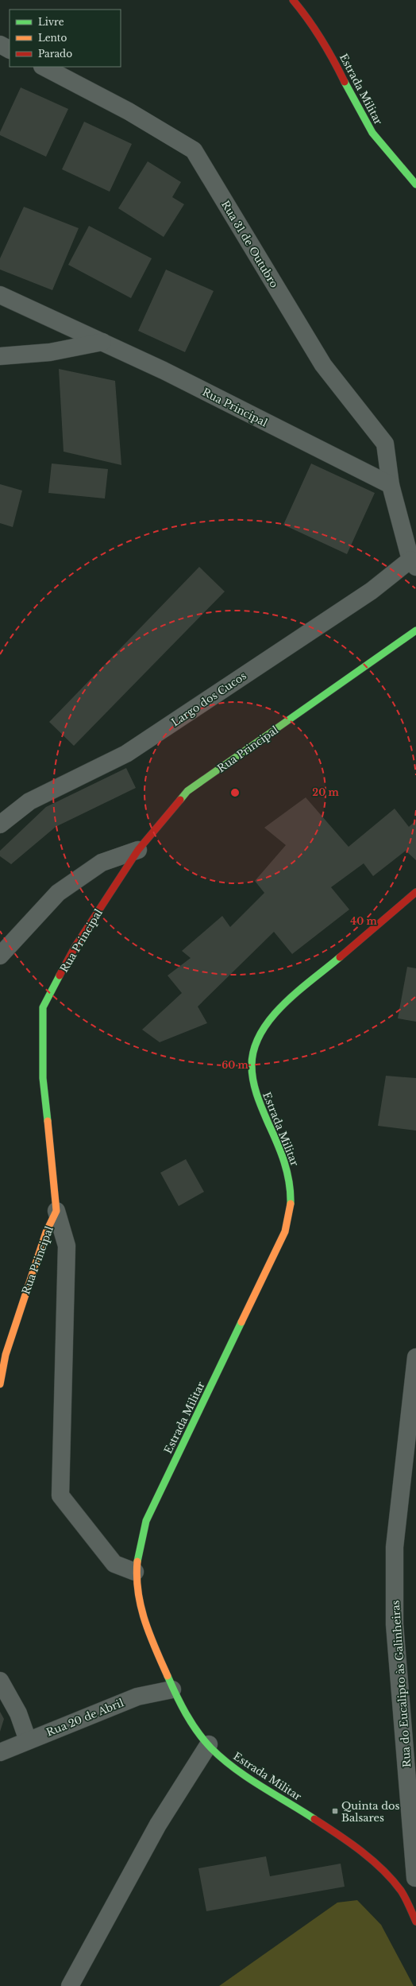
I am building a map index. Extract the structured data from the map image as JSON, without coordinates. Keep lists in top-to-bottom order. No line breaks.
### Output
{"streets":{"street":["Estrada Militar","Rua 31 de Outubro","Rua Principal","Largo dos Cucos","Rua do Eucalipto às Galinheiras","Rua 20 de Abril"]},"crossings":[["Estrada Militar","Rua 20 de Abril"],["Rua 31 de Outubro","Rua Principal"]],"places":{"transit":["Quinta dos Balsares"]},"legend":["Livre","Lento","Parado"],"rings":["20 m","40 m","60 m"]}
